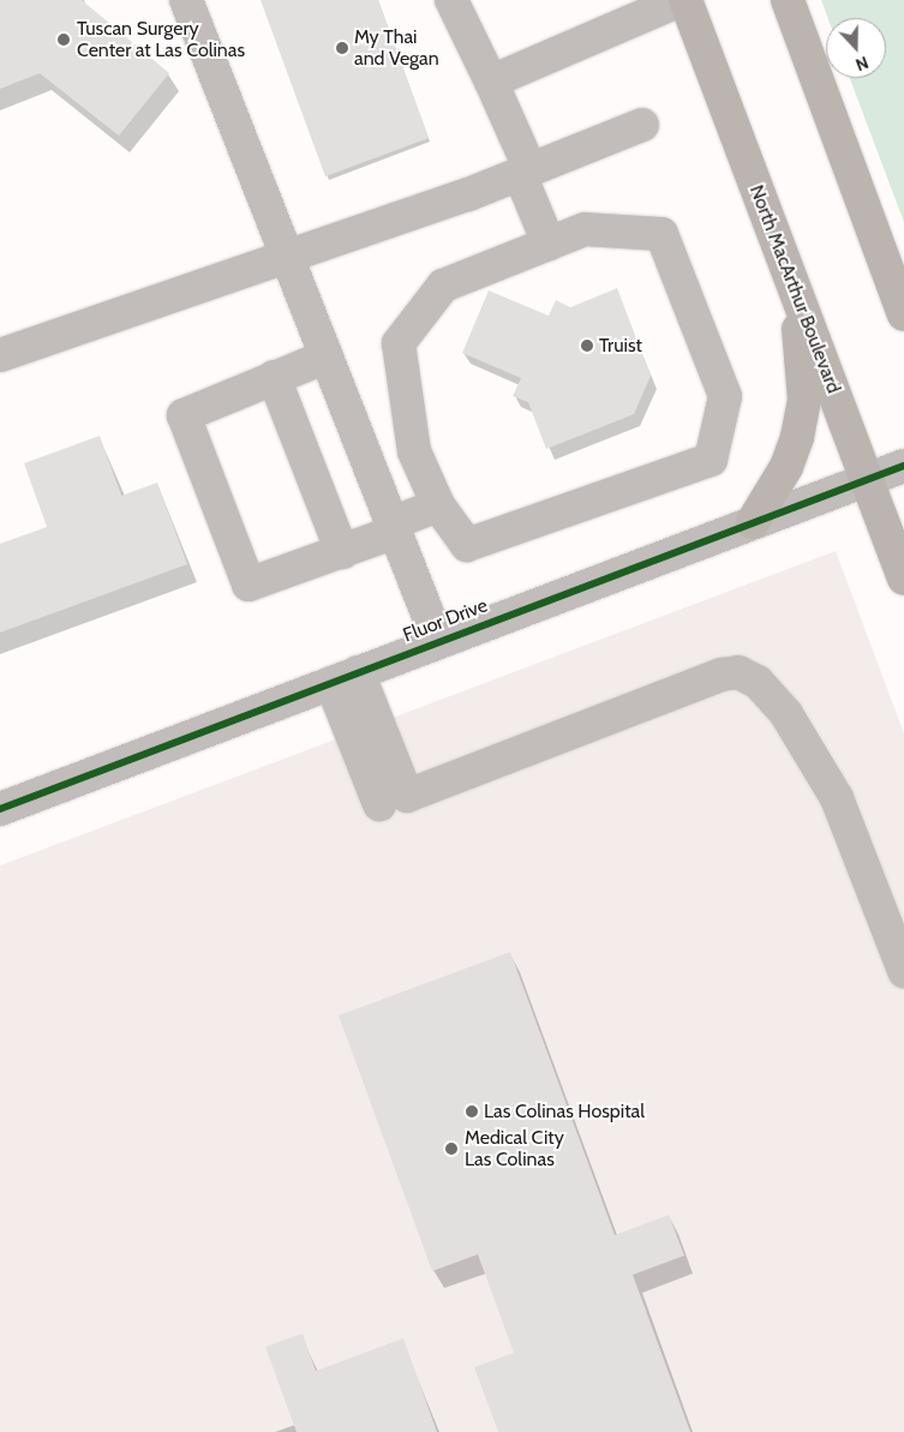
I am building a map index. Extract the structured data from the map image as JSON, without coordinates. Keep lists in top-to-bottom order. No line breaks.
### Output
{"streets":{"main road":["North MacArthur Boulevard"],"street":["Fluor Drive"]},"crossings":[["North MacArthur Boulevard","Fluor Drive"]],"places":["Tuscan Surgery Center at Las Colinas","My Thai and Vegan","Truist","Las Colinas Hospital","Medical City Las Colinas"],"north":"bottom"}
